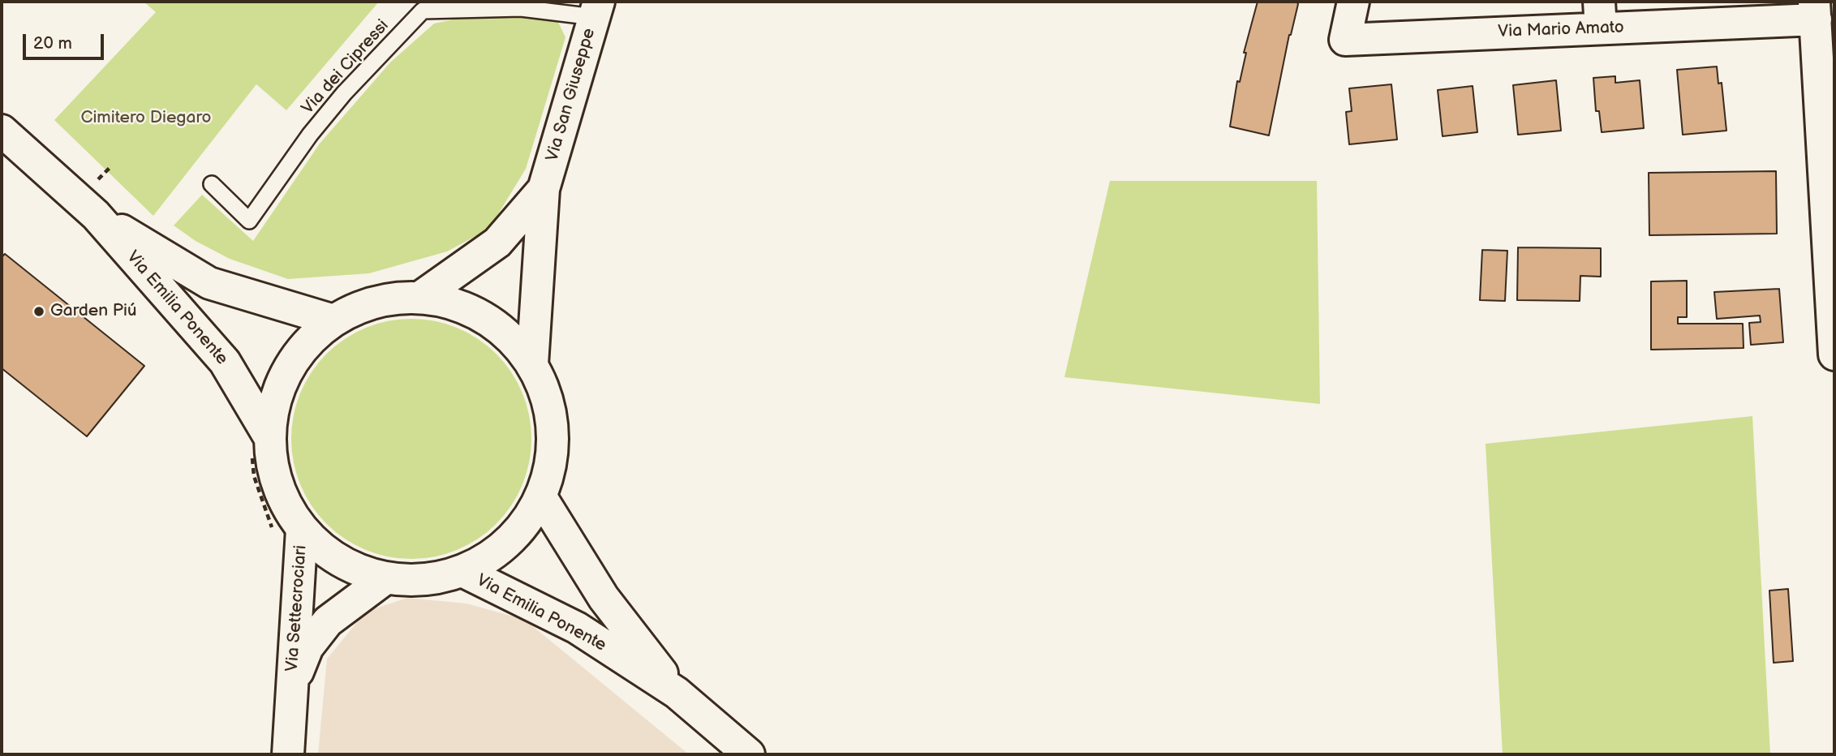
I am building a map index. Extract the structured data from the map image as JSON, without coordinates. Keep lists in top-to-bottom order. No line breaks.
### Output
{"streets":{"main road":["Via Mario Amato","Via San Giuseppe","Via Emilia Ponente","Via Settecrociari"],"lane":["Via dei Cipressi"]},"crossings":[["Via dei Cipressi","Via San Giuseppe"]],"parks":["Cimitero Diegaro"],"places":["Garden Piú"],"scale_bar":"20 m"}
